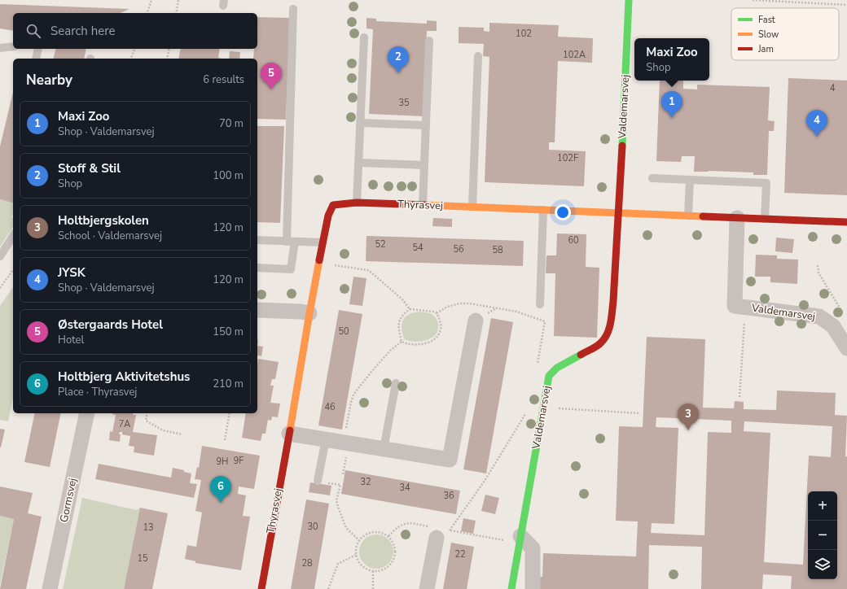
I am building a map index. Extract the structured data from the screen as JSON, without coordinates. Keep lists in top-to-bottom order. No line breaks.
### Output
{"streets":{"street":["Valdemarsvej","Thyrasvej","Gormsvej"]},"crossings":[["Valdemarsvej","Thyrasvej"]],"house_numbers":["102","102A","4","35","102F","60","52","54","56","58","50","46","7A","9F","9H","32","34","36","30","13","22","15","28"],"legend":["Fast","Slow","Jam"],"page":{"search":"Search here","popup":["Maxi Zoo","Shop"],"pins":["2","5","1","4","3","6"],"heading":["Nearby","6 results"],"list":[{"mark":"1","name":"Maxi Zoo","note":"Shop · Valdemarsvej","value":"70 m"},{"mark":"2","name":"Stoff & Stil","note":"Shop","value":"100 m"},{"mark":"3","name":"Holtbjergskolen","note":"School · Valdemarsvej","value":"120 m"},{"mark":"4","name":"JYSK","note":"Shop · Valdemarsvej","value":"120 m"},{"mark":"5","name":"Østergaards Hotel","note":"Hotel","value":"150 m"},{"mark":"6","name":"Holtbjerg Aktivitetshus","note":"Place · Thyrasvej","value":"210 m"}],"map_buttons":["+","−"]}}
